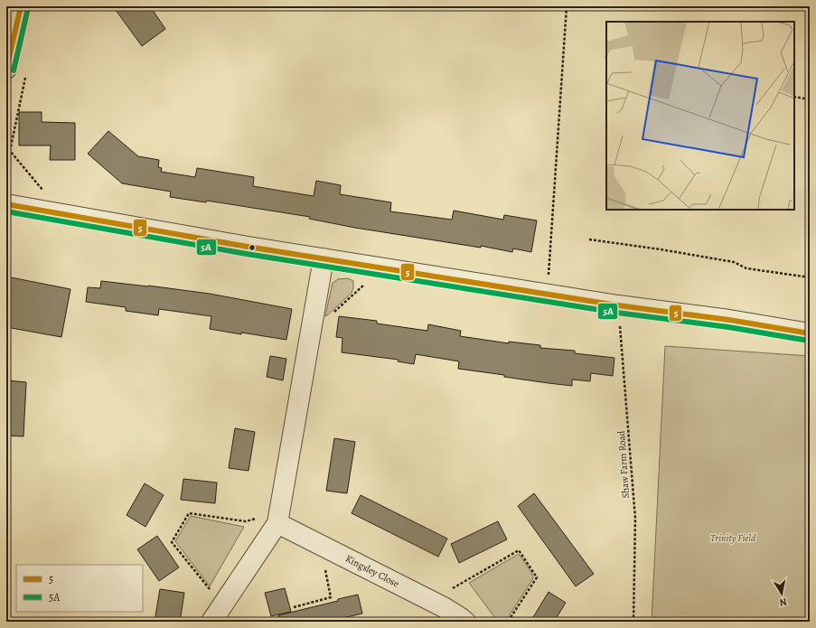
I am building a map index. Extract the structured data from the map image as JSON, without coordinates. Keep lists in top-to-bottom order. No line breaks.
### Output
{"streets":{"street":["Kingsley Close"],"path":["Shaw Farm Road"]},"parks":["Trinity Field"],"lines":["transit line 5","transit line 5A"],"legend":["5","5A"],"north":"bottom"}
